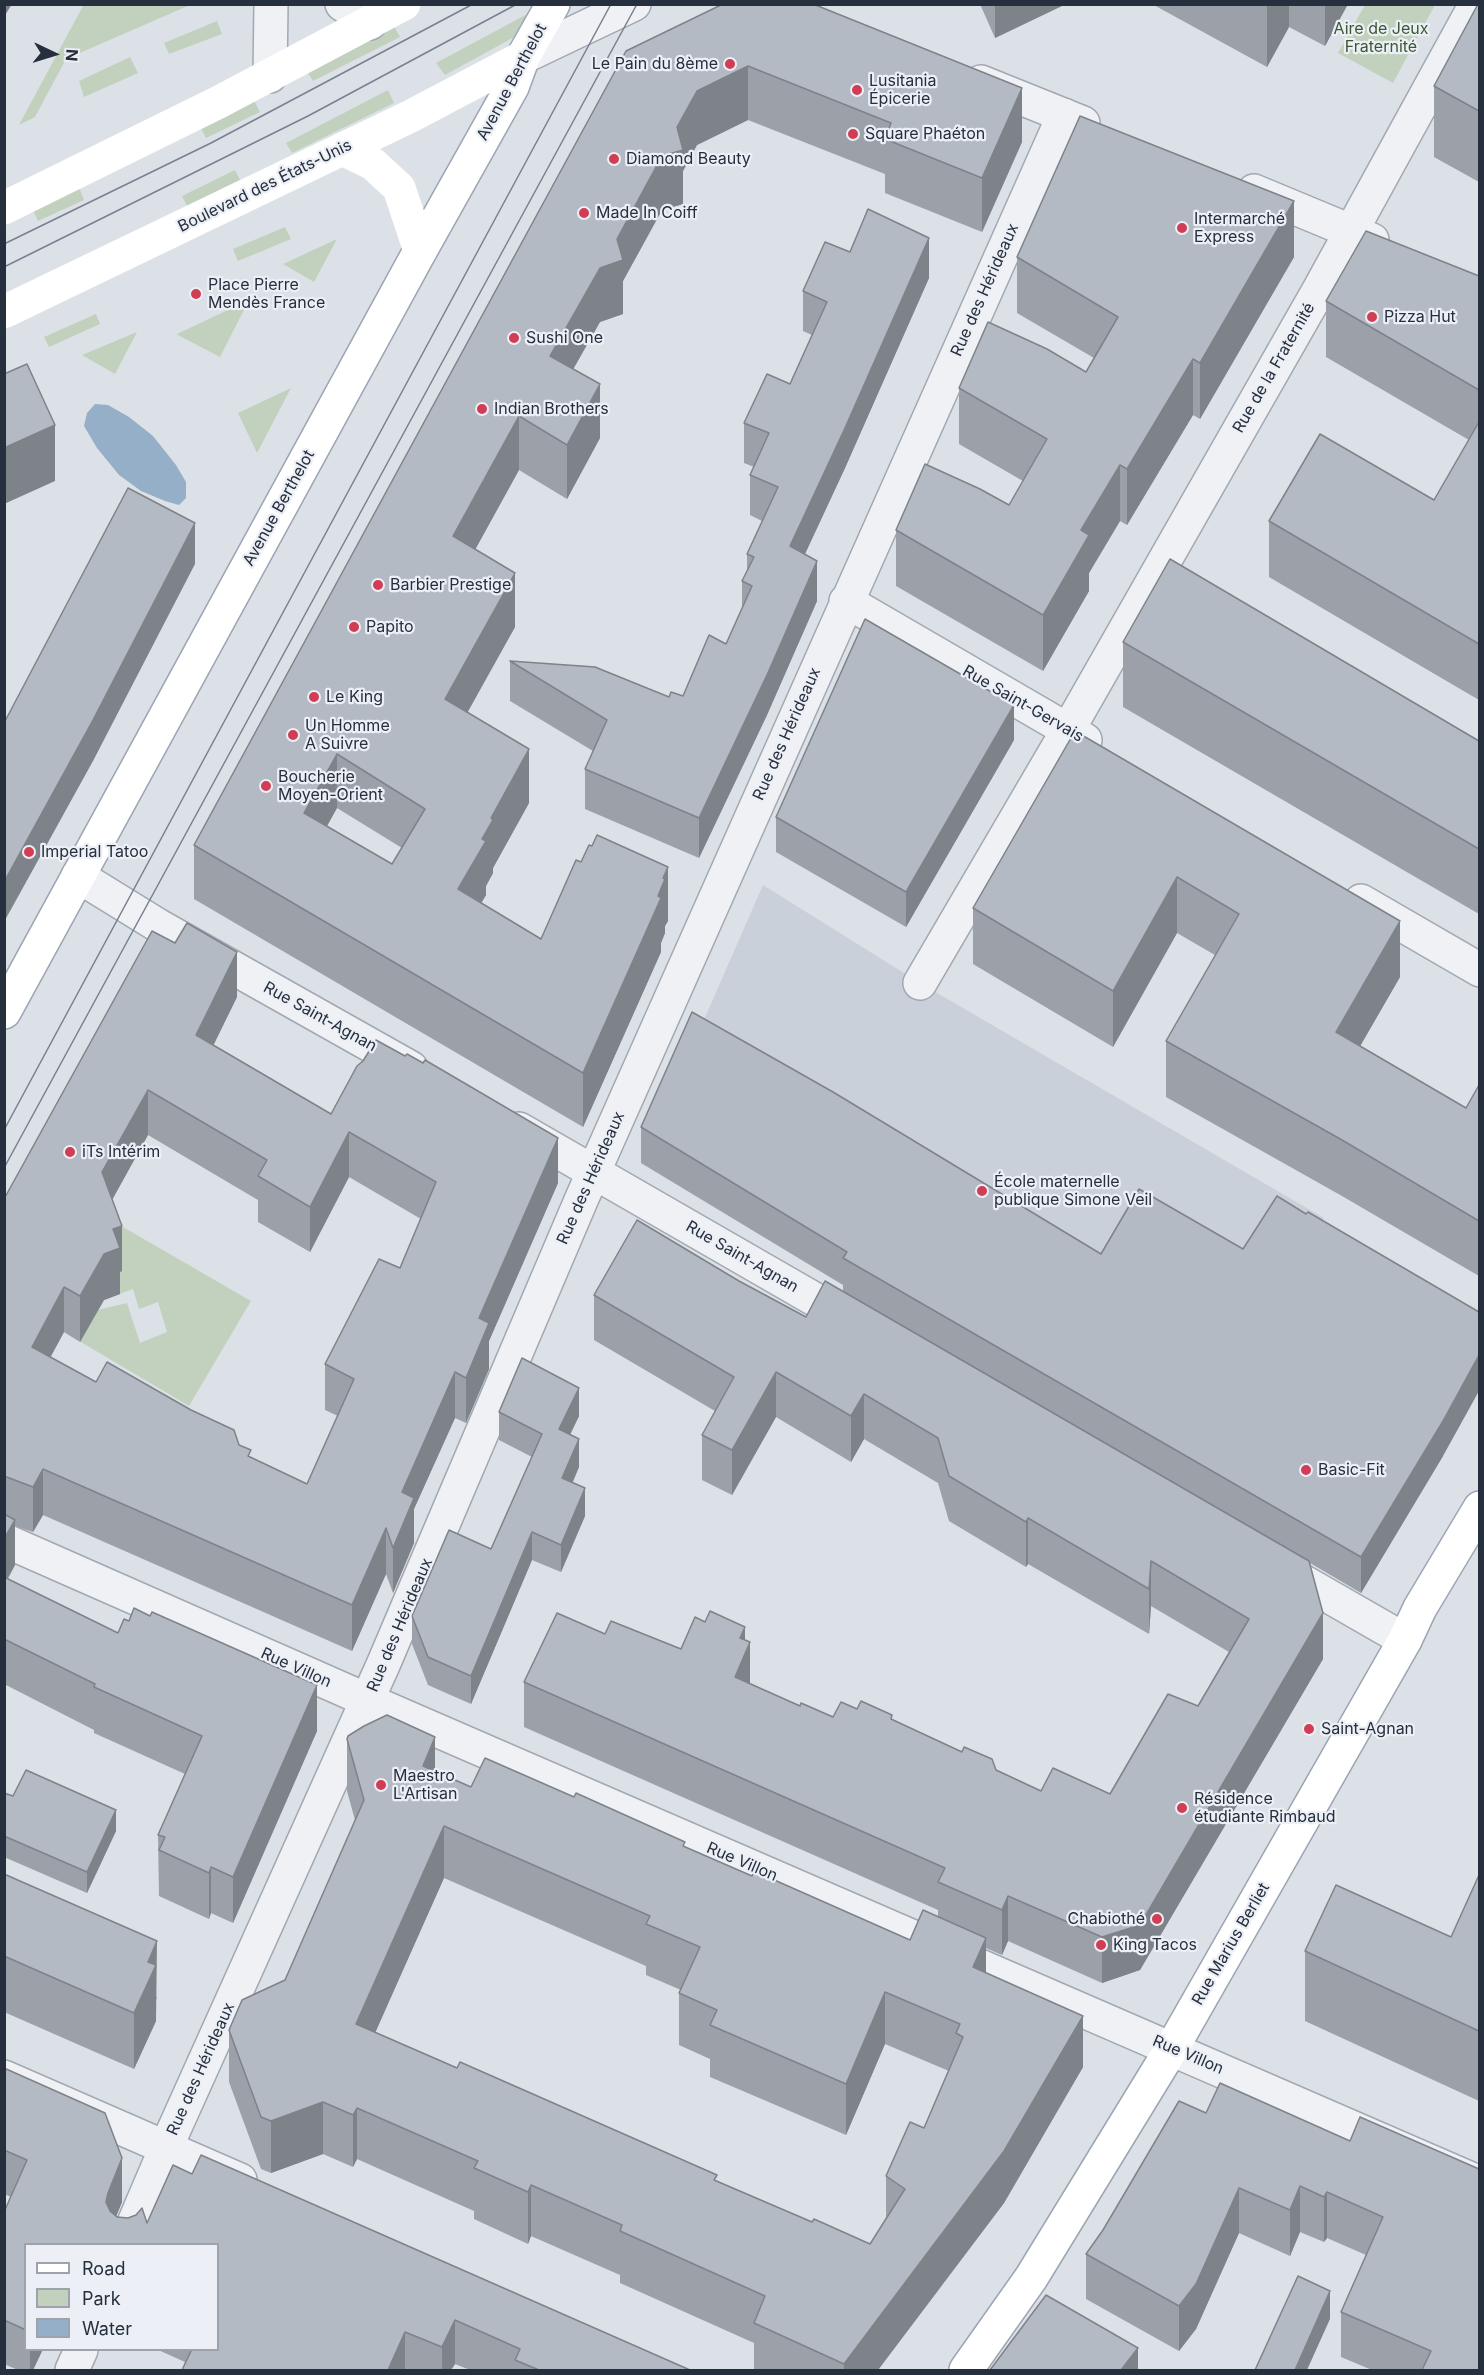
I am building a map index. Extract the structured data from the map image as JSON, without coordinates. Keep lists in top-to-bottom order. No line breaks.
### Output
{"streets":{"main road":["Avenue Berthelot","Boulevard des États-Unis","Rue Marius Berliet"],"street":["Rue des Hérideaux","Rue de la Fraternité","Rue Saint-Gervais","Rue Saint-Agnan","Rue Villon"]},"crossings":[["Avenue Berthelot","Boulevard des États-Unis"],["Avenue Berthelot","Rue Saint-Agnan"],["Rue des Hérideaux","Rue Saint-Gervais"],["Rue des Hérideaux","Rue Saint-Agnan"],["Rue des Hérideaux","Rue Villon"],["Rue de la Fraternité","Rue Saint-Gervais"],["Rue Villon","Rue Marius Berliet"]],"parks":["Aire de Jeux Fraternité"],"places":["Le Pain du 8ème","Lusitania Épicerie","Square Phaéton","Diamond Beauty","Made In Coiff","Intermarché Express","Place Pierre Mendès France","Pizza Hut","Sushi One","Indian Brothers","Barbier Prestige","Papito","Le King","Un Homme A Suivre","Boucherie Moyen-Orient","Imperial Tatoo","iTs Intérim","École maternelle publique Simone Veil","Basic-Fit","Saint-Agnan","Maestro L'Artisan","Résidence étudiante Rimbaud","Chabiothé","King Tacos"],"legend":["Road","Park","Water"],"north":"right"}
